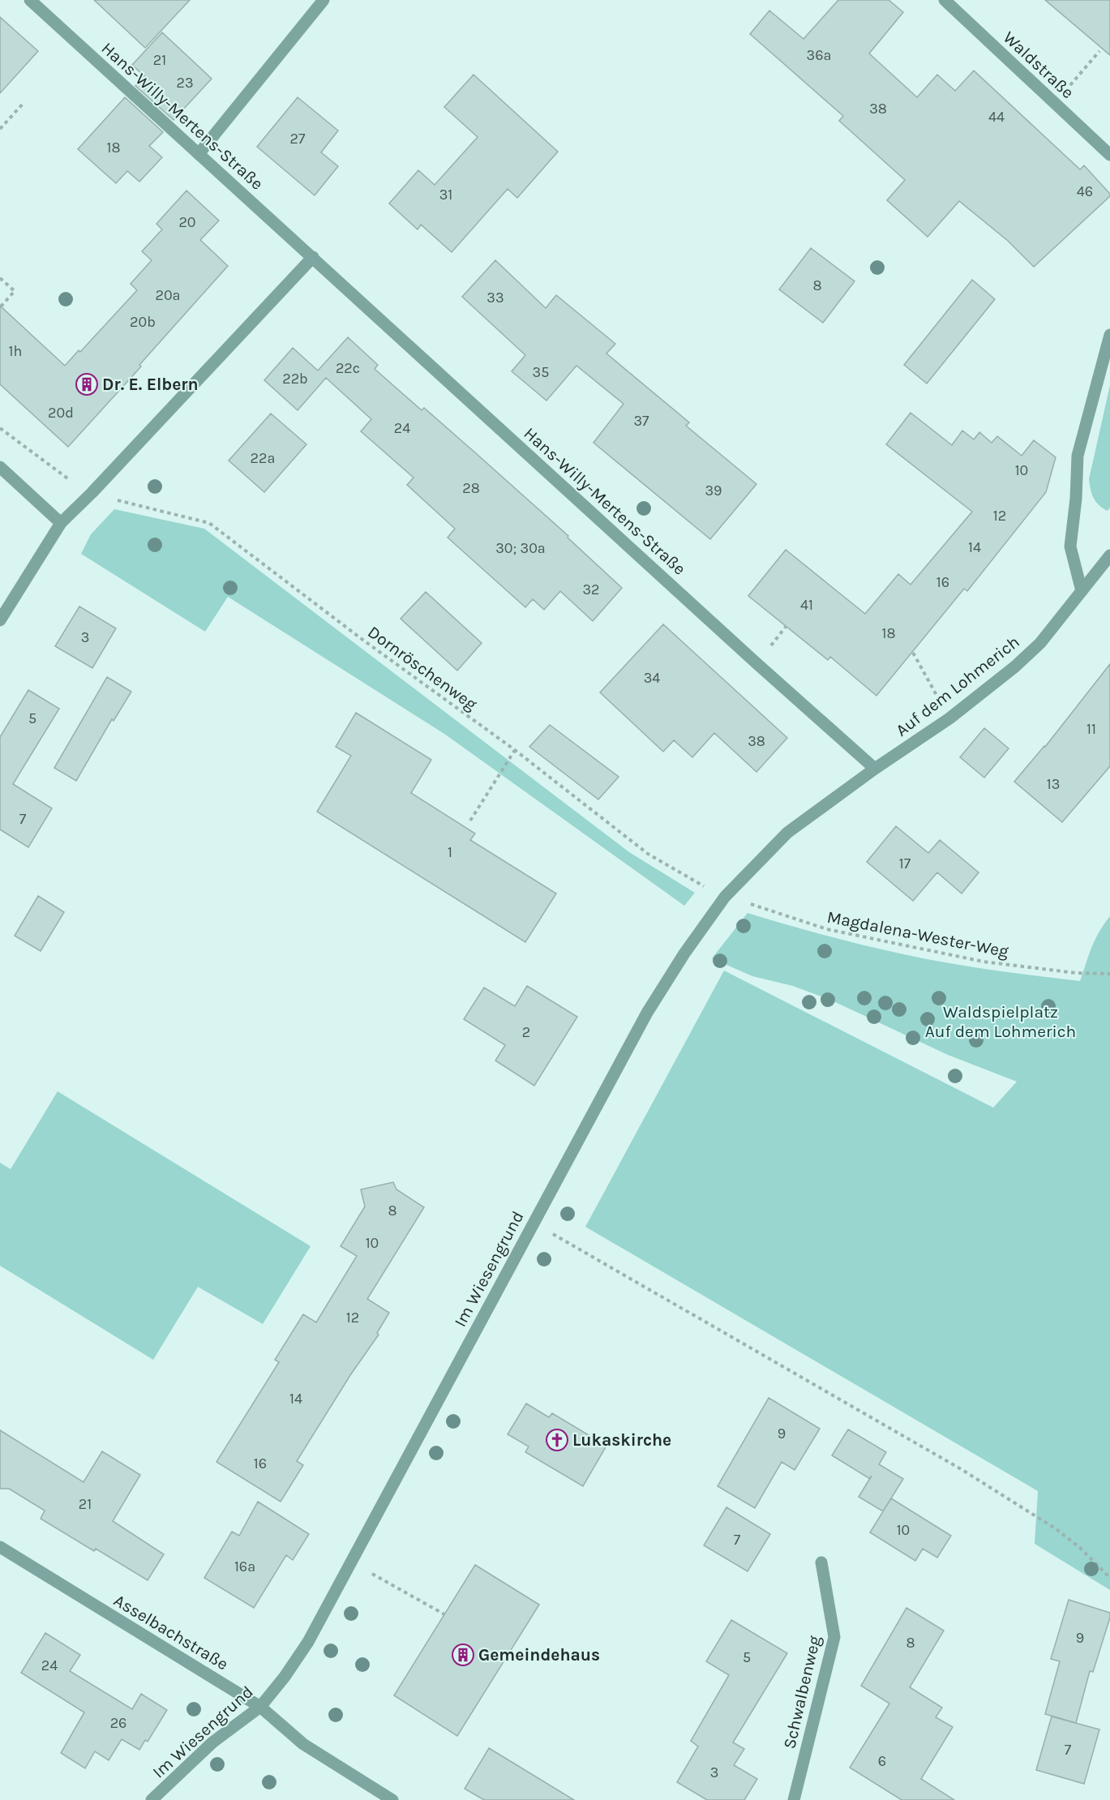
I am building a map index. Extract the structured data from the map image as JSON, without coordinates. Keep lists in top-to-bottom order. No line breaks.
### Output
{"streets":{"street":["Waldstraße","Hans-Willy-Mertens-Straße","Auf dem Lohmerich","Im Wiesengrund","Asselbachstraße","Schwalbenweg"],"path":["Dornröschenweg","Magdalena-Wester-Weg"]},"crossings":[["Hans-Willy-Mertens-Straße","Auf dem Lohmerich"],["Hans-Willy-Mertens-Straße","Im Wiesengrund"],["Dornröschenweg","Magdalena-Wester-Weg"],["Dornröschenweg","Im Wiesengrund"],["Auf dem Lohmerich","Im Wiesengrund"],["Magdalena-Wester-Weg","Im Wiesengrund"],["Im Wiesengrund","Asselbachstraße"]],"parks":["Waldspielplatz Auf dem Lohmerich"],"places":{"building":["Dr. E. Elbern","Gemeindehaus"],"church":["Lukaskirche"]},"house_numbers":["36a","21","23","38","44","27","18","46","31","20","8","20a","33","20b","1h","22c","35","22b","20d","37","24","22a","10","28","39","12","14","30; 30a","16","32","41","18","3","34","5","11","38","13","7","1","17","2","8","10","12","14","9","16","21","10","7","16a","9","8","5","24","26","7","6","3"]}
